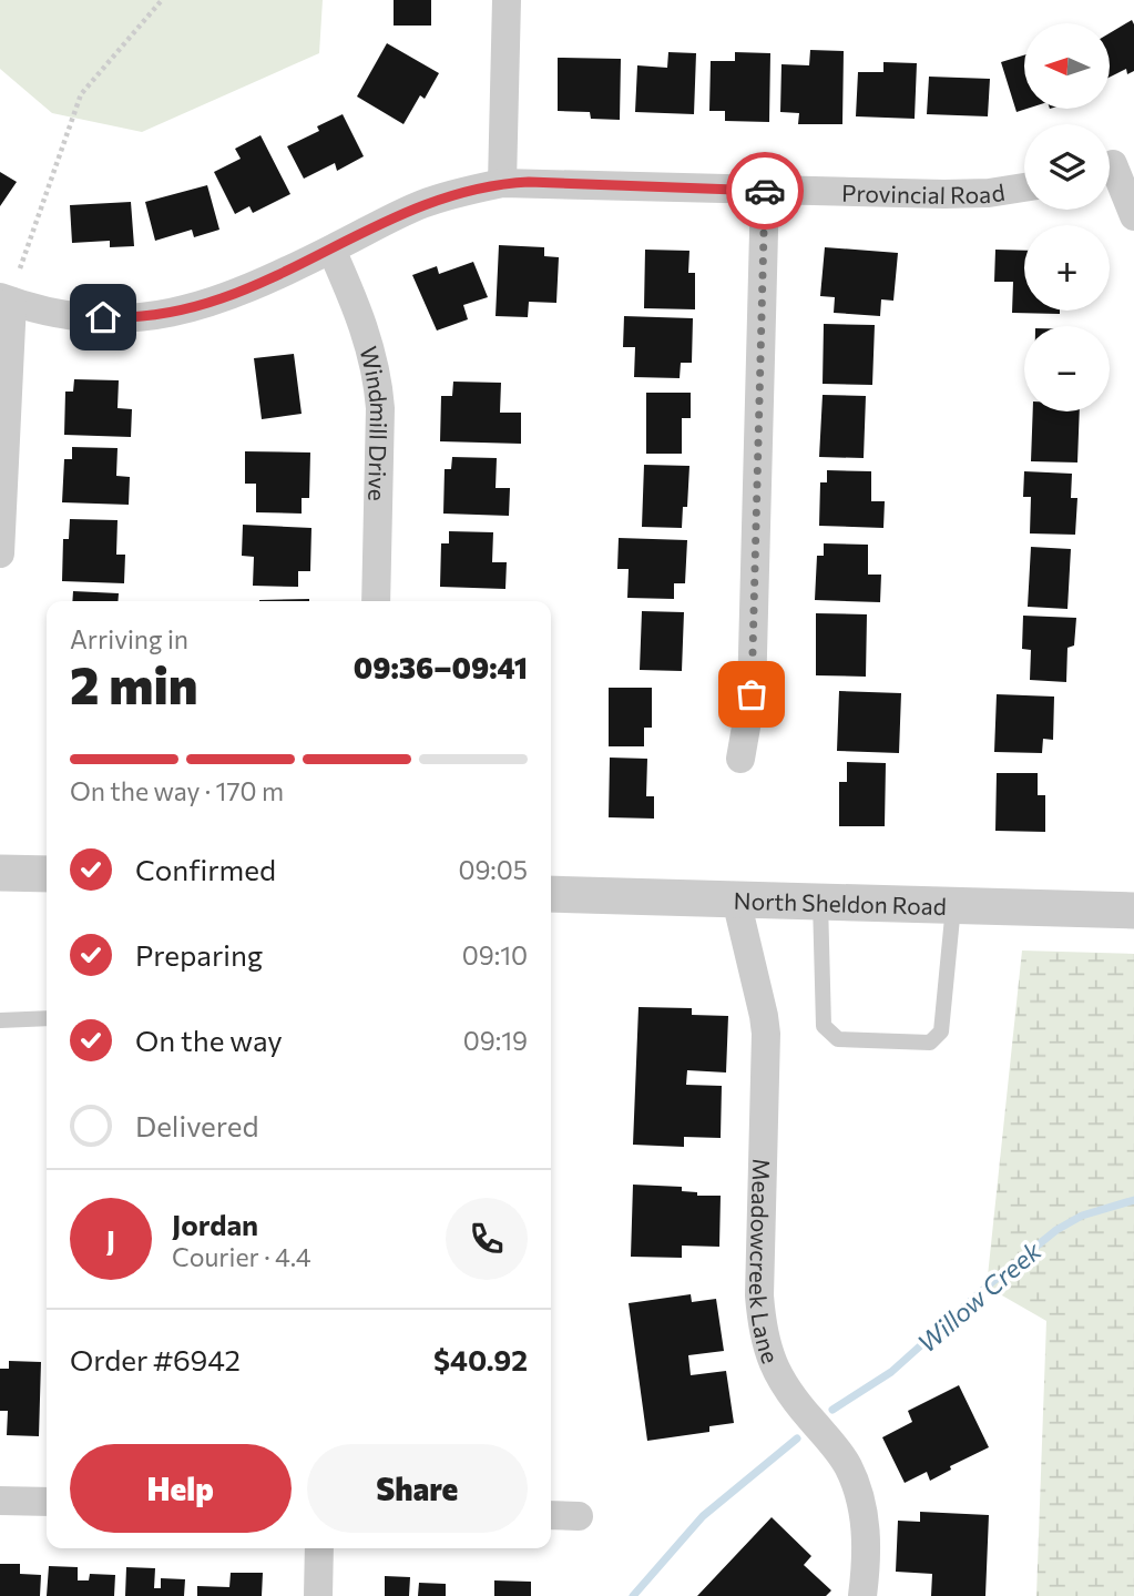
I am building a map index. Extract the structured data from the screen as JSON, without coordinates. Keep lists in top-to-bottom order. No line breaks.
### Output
{"streets":{"street":["Provincial Road","Windmill Drive","North Sheldon Road","Meadowcreek Lane"]},"crossings":[["Provincial Road","Windmill Drive"],["North Sheldon Road","Meadowcreek Lane"]],"water":["Willow Creek"],"north":"left","page":{"map_buttons":["+","−"],"heading":["2 min","Arriving in","09:36–09:41"],"panel":["Jordan","Courier · 4.4","Order #6942","$40.92"],"bar":"On the way · 170 m","list":[["Confirmed","09:05"],["Preparing","09:10"],["On the way","09:19"],"Delivered"],"round":"J","buttons":["Help","Share"]}}
